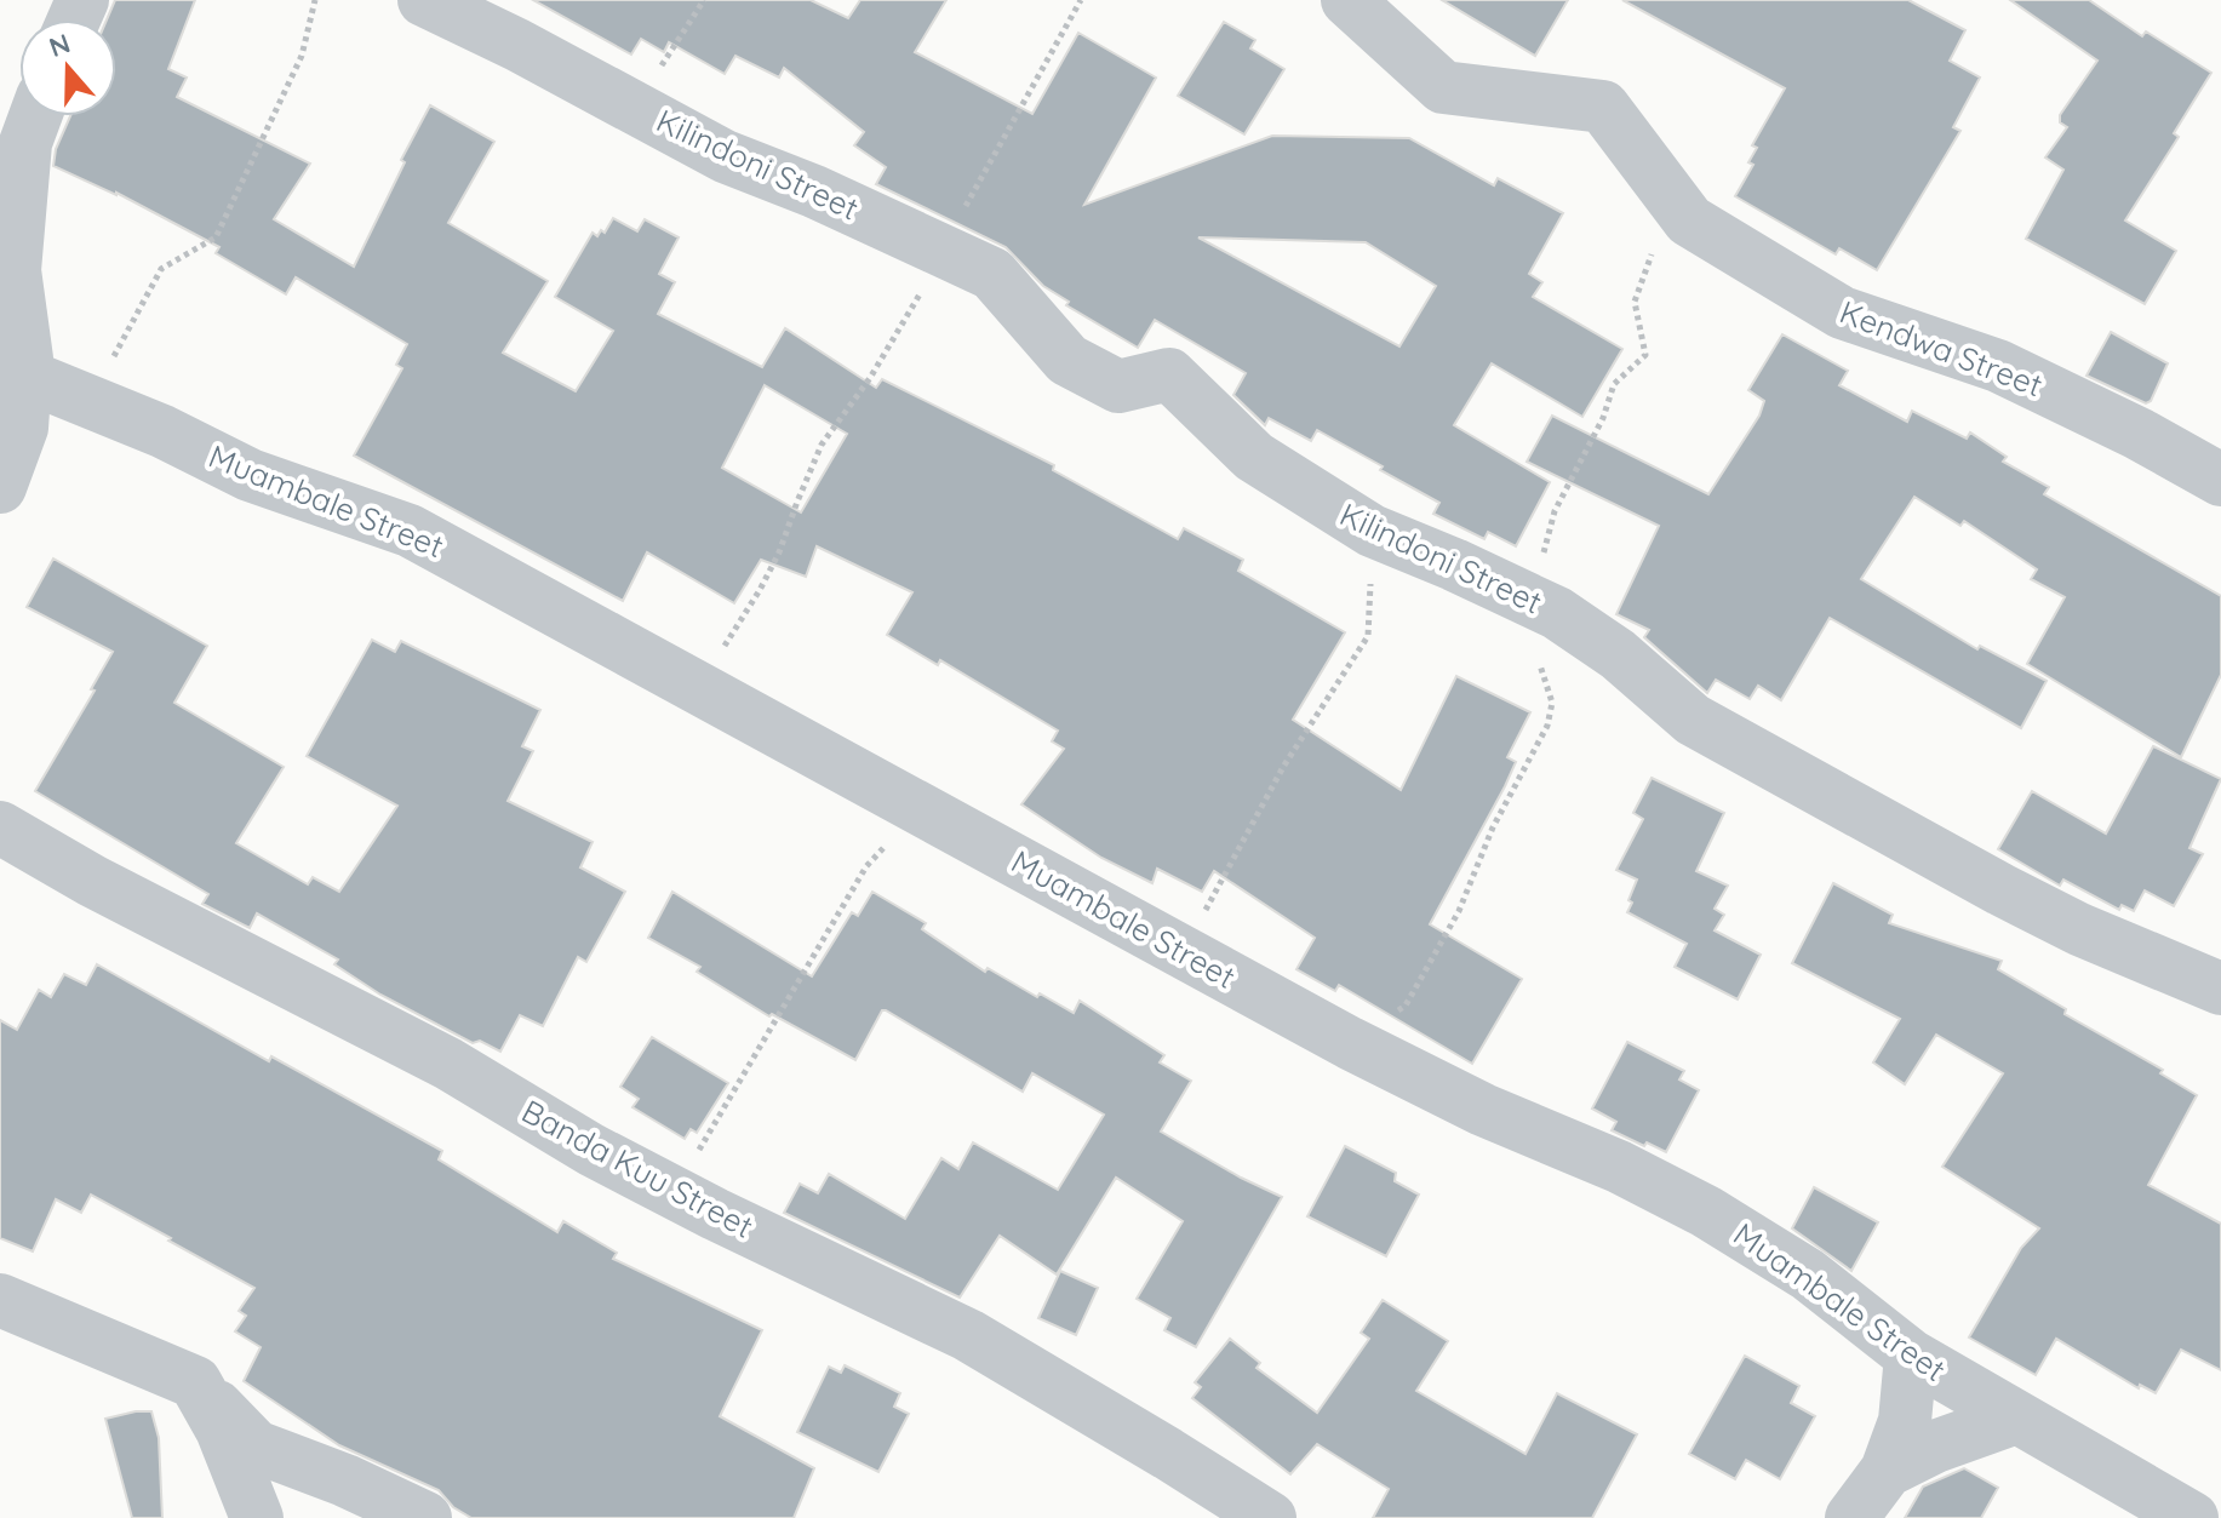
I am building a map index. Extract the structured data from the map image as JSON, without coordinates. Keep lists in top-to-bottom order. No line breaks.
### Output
{"streets":{"street":["Kilindoni Street","Kendwa Street","Muambale Street","Banda Kuu Street"]},"north":"top"}
